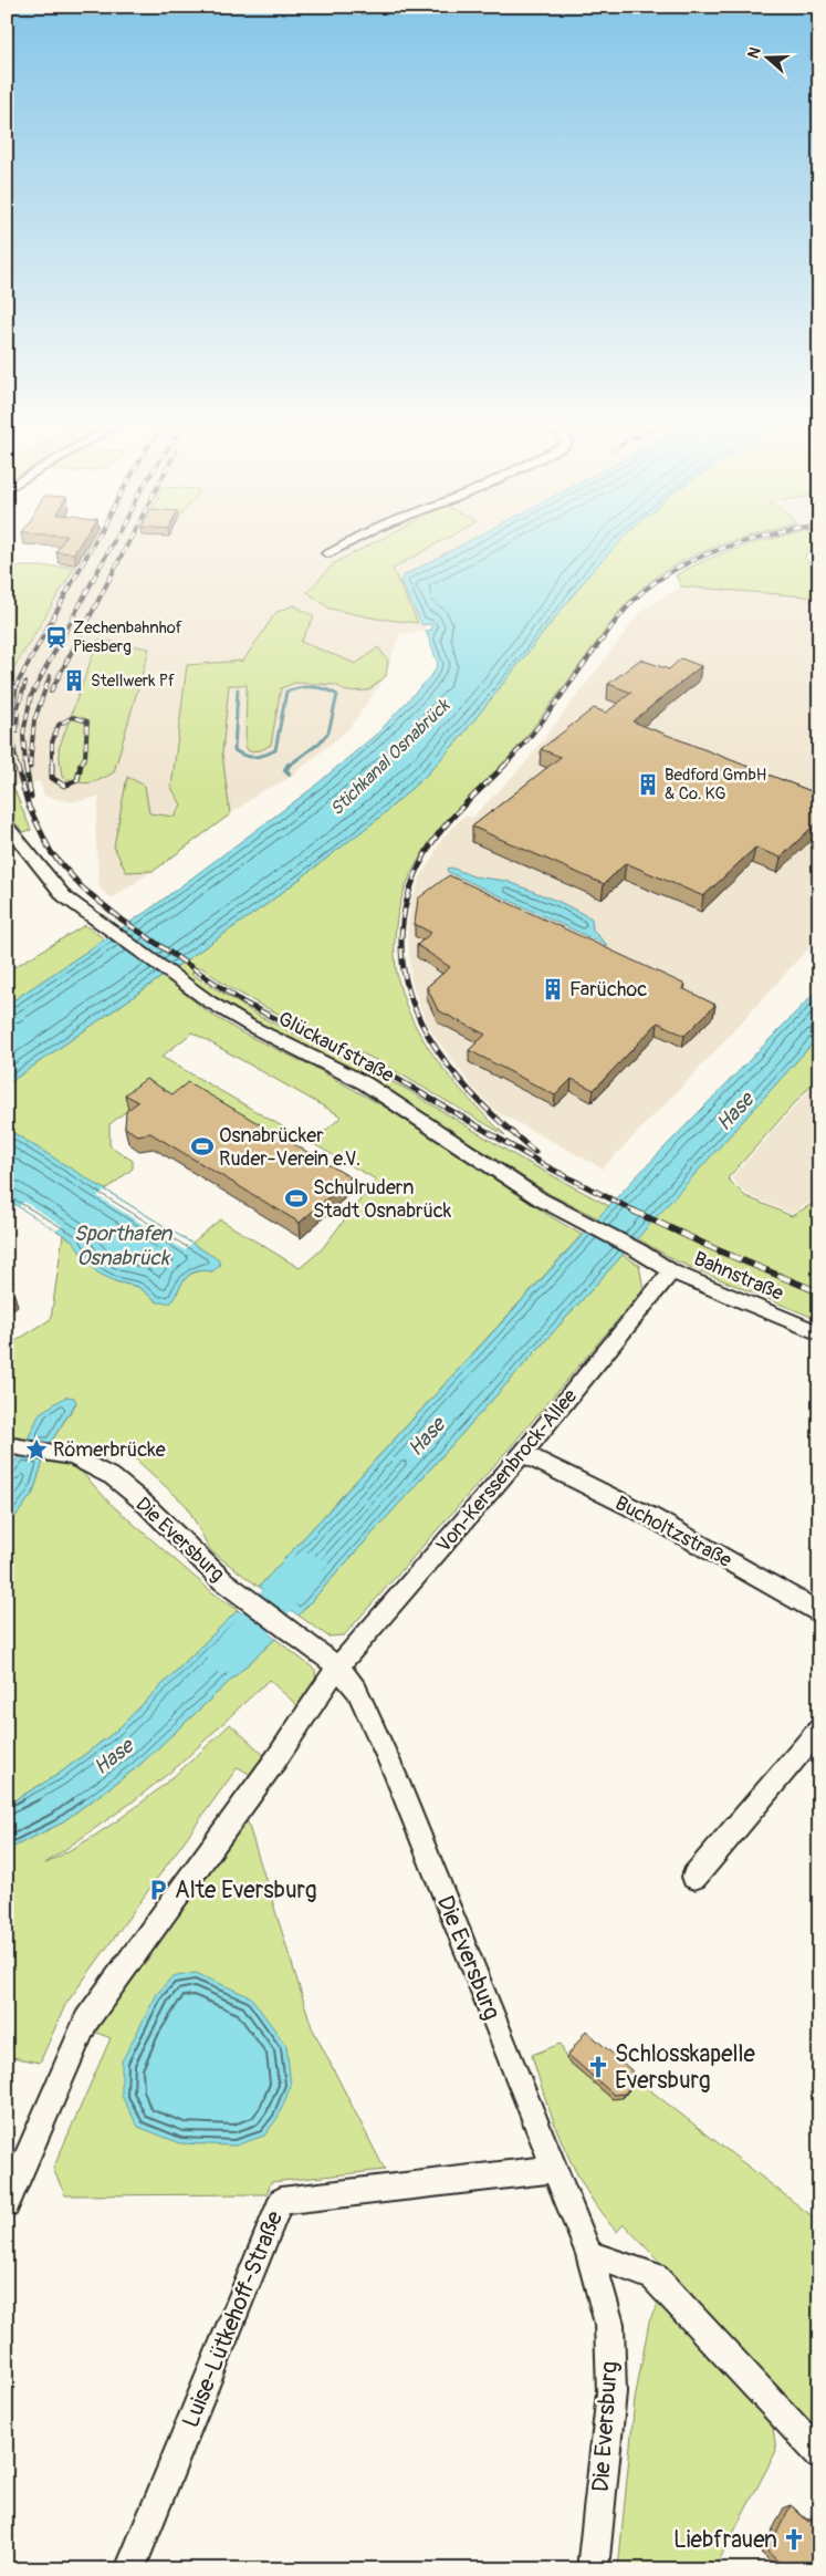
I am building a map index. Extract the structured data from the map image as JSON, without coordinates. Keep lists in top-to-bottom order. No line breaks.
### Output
{"streets":{"street":["Glückaufstraße","Bahnstraße","Von-Kerssenbrock-Allee","Bucholtzstraße","Die Eversburg","Luise-Lütkehoff-Straße"]},"crossings":[["Glückaufstraße","Bahnstraße"],["Glückaufstraße","Von-Kerssenbrock-Allee"],["Bahnstraße","Von-Kerssenbrock-Allee"],["Von-Kerssenbrock-Allee","Bucholtzstraße"],["Von-Kerssenbrock-Allee","Die Eversburg"],["Die Eversburg","Luise-Lütkehoff-Straße"]],"water":["Stichkanal Osnabrück","Hase","Sporthafen Osnabrück"],"places":{"station":["Zechenbahnhof Piesberg"],"building":["Stellwerk Pf","Bedford GmbH & Co. KG","Farüchoc"],"sports":["Osnabrücker Ruder-Verein e.V.","Schulrudern Stadt Osnabrück"],"place":["Römerbrücke"],"parking":["Alte Eversburg"],"church":["Schlosskapelle Eversburg","Liebfrauen"]},"north":"left"}
